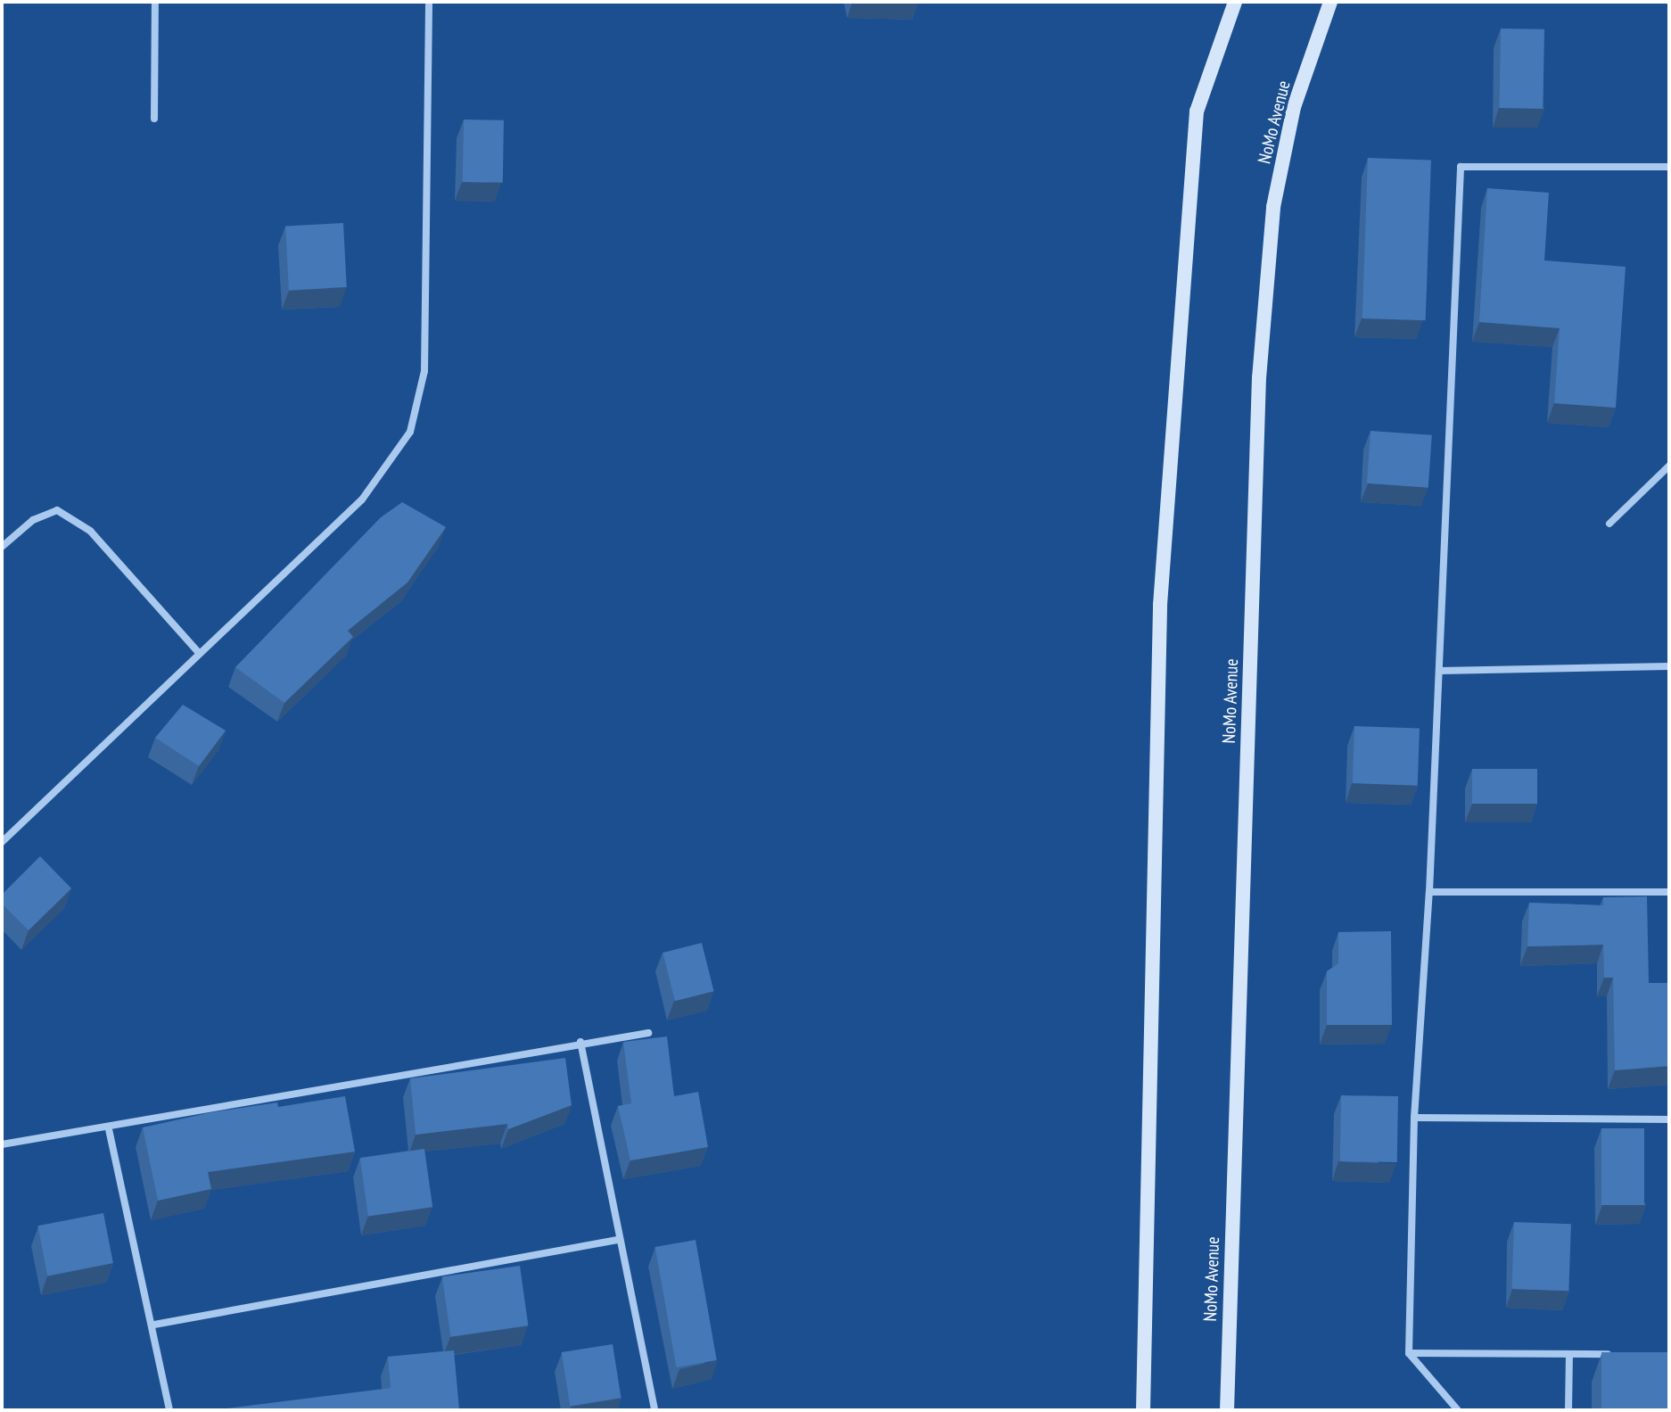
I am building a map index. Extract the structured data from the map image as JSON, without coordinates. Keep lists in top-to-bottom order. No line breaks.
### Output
{"streets":{"main road":["NoMo Avenue"]}}
